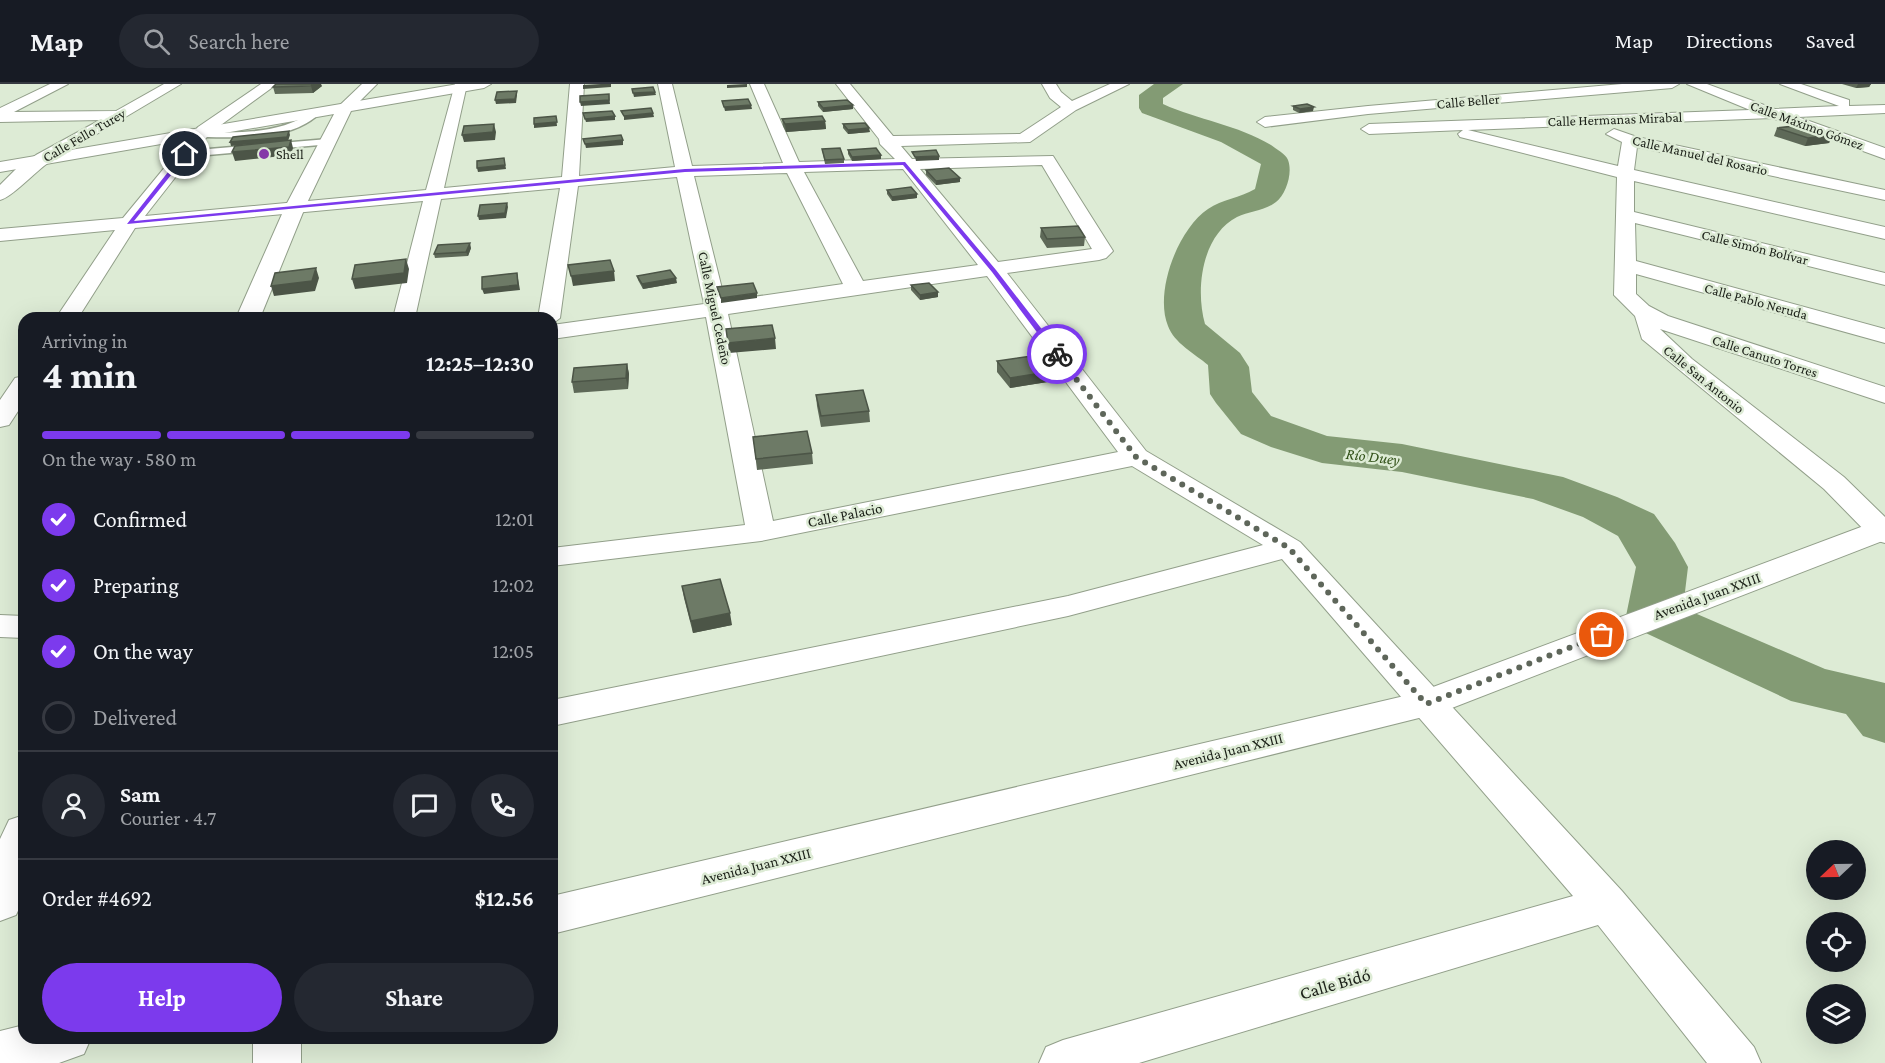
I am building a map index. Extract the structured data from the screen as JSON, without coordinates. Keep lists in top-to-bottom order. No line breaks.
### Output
{"streets":{"street":["Calle Beller","Calle Hermanas Mirabal","Calle Máximo Gómez","Calle Fello Turey","Calle Manuel del Rosario","Calle Simón Bolívar","Calle Pablo Neruda","Calle Miguel Cedeño","Calle Canuto Torres","Calle San Antonio","Calle Palacio","Avenida Juan XXIII","Calle Bidó"]},"crossings":[["Calle Beller","Calle Manuel del Rosario"],["Calle Hermanas Mirabal","Calle Máximo Gómez"],["Calle Hermanas Mirabal","Calle Manuel del Rosario"],["Calle Manuel del Rosario","Calle San Antonio"],["Calle Simón Bolívar","Calle San Antonio"],["Calle Pablo Neruda","Calle San Antonio"],["Calle Miguel Cedeño","Calle Palacio"],["Calle Canuto Torres","Calle San Antonio"],["Calle San Antonio","Avenida Juan XXIII"]],"water":["Río Duey"],"places":["Shell"],"north":"left","page":{"header":"Map","search":"Search here","nav":["Map","Directions","Saved"],"heading":["4 min","Arriving in","12:25–12:30"],"panel":["Sam","Courier · 4.7","Order #4692","$12.56"],"bar":"On the way · 580 m","list":[["Confirmed","12:01"],["Preparing","12:02"],["On the way","12:05"],"Delivered"],"buttons":["Help","Share"]}}
